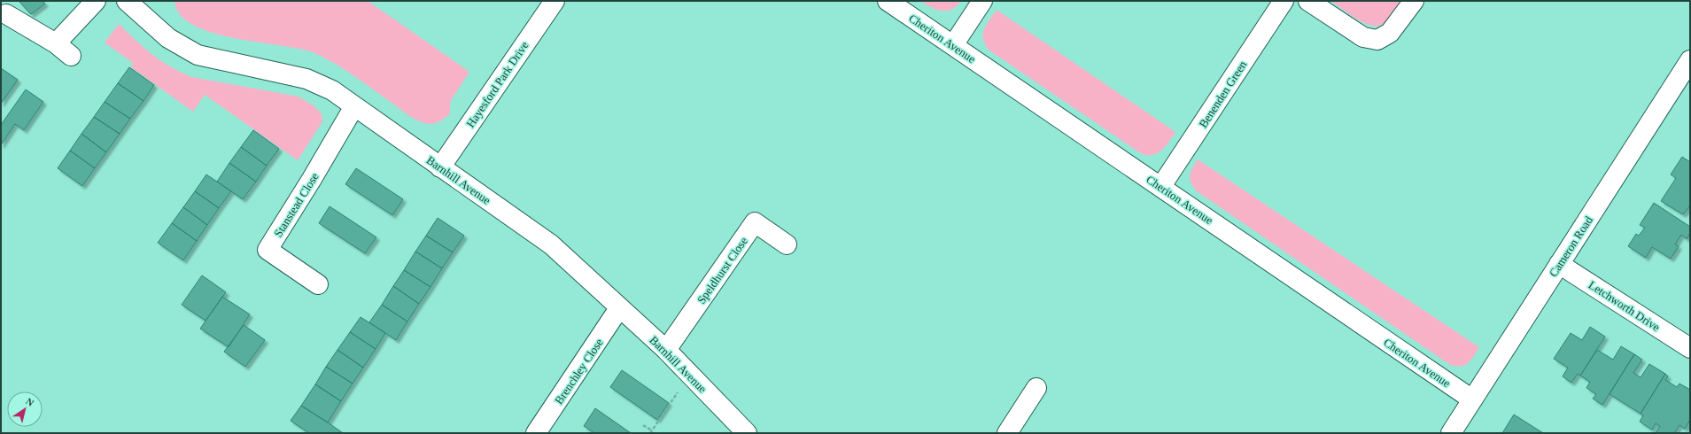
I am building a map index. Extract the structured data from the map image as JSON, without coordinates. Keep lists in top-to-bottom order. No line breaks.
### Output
{"streets":{"street":["Cheriton Avenue","Hayesford Park Drive","Benenden Green","Barnhill Avenue","Stanstead Close","Cameron Road","Speldhurst Close","Letchworth Drive","Brenchley Close"]},"crossings":[["Cheriton Avenue","Benenden Green"],["Cheriton Avenue","Cameron Road"],["Hayesford Park Drive","Barnhill Avenue"],["Barnhill Avenue","Stanstead Close"],["Barnhill Avenue","Speldhurst Close"],["Barnhill Avenue","Brenchley Close"],["Cameron Road","Letchworth Drive"]],"north":"top right"}
